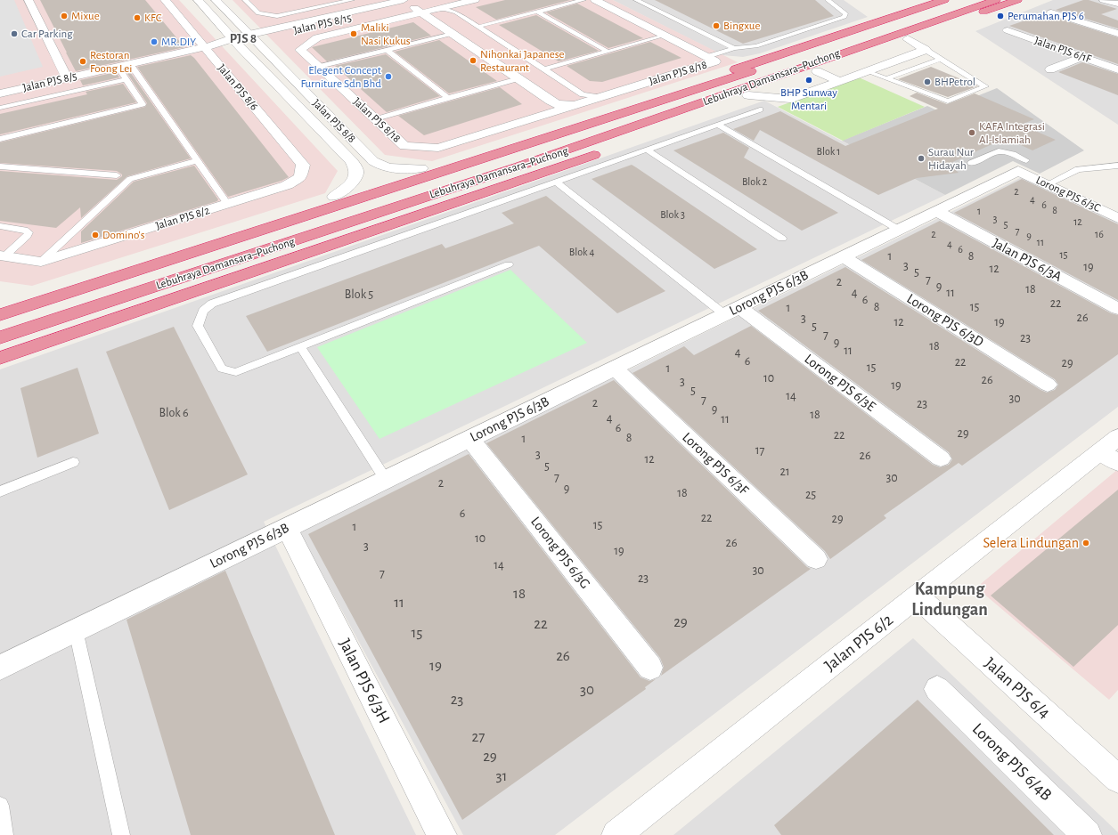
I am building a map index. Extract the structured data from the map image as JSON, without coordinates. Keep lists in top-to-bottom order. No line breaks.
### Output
{"streets":{"highway":["Lebuhraya Damansara–Puchong"],"street":["Jalan PJS 8/15","Jalan PJS 6/1F","Jalan PJS 8/18","Jalan PJS 8/5","Jalan PJS 8/6","Jalan PJS 8/8","Lorong PJS 6/3C","Jalan PJS 8/2","Jalan PJS 6/3A","Lorong PJS 6/3B","Lorong PJS 6/3D","Lorong PJS 6/3E","Lorong PJS 6/3F","Lorong PJS 6/3G","Jalan PJS 6/2","Jalan PJS 6/3H","Jalan PJS 6/4","Lorong PJS 6/4B"]},"crossings":[["Jalan PJS 8/15","Jalan PJS 8/18"],["Jalan PJS 8/15","Jalan PJS 8/5"],["Jalan PJS 8/15","Jalan PJS 8/6"],["Jalan PJS 8/15","Jalan PJS 8/8"],["Jalan PJS 8/5","Jalan PJS 8/6"],["Jalan PJS 8/6","Jalan PJS 8/2"],["Lorong PJS 6/3C","Lorong PJS 6/3B"],["Jalan PJS 6/3A","Lorong PJS 6/3B"],["Lorong PJS 6/3B","Lorong PJS 6/3D"],["Lorong PJS 6/3B","Lorong PJS 6/3E"],["Lorong PJS 6/3B","Lorong PJS 6/3F"],["Lorong PJS 6/3B","Lorong PJS 6/3G"],["Lorong PJS 6/3B","Jalan PJS 6/3H"],["Jalan PJS 6/2","Jalan PJS 6/4"]],"districts":["PJS 8","Kampung Lindungan"],"places":["Mixue","Perumahan PJS 6","KFC","Bingxue","Car Parking","Maliki Nasi Kukus","MR.DIY","Nihonkai Japanese Restaurant","Restoran Foong Lei","Elegent Concept Furniture Sdn Bhd","BHP Sunway Mentari","BHPetrol","KAFA Integrasi Al-Islamiah","Surau Nur Hidayah","Domino's","Selera Lindungan"],"house_numbers":["Blok 1","Blok 2","2","4","6","8","1","Blok 3","3","12","5","7","2","16","9","11","4","6","Blok 4","15","1","8","3","19","12","5","7","2","9","18","4","11","Blok 5","6","22","8","15","1","26","3","12","19","5","7","23","9","18","11","4","6","22","29","15","1","10","26","3","19","5","14","30","7","2","23","9","Blok 6","18","4","11","6","29","22","8","1","17","3","26","12","5","21","7","30","2","9","18","25","6","22","29","15","1","10","26","3","19","14","30","7","23","18","11","29","22","15","26","19","30","23","27","29","31"]}
